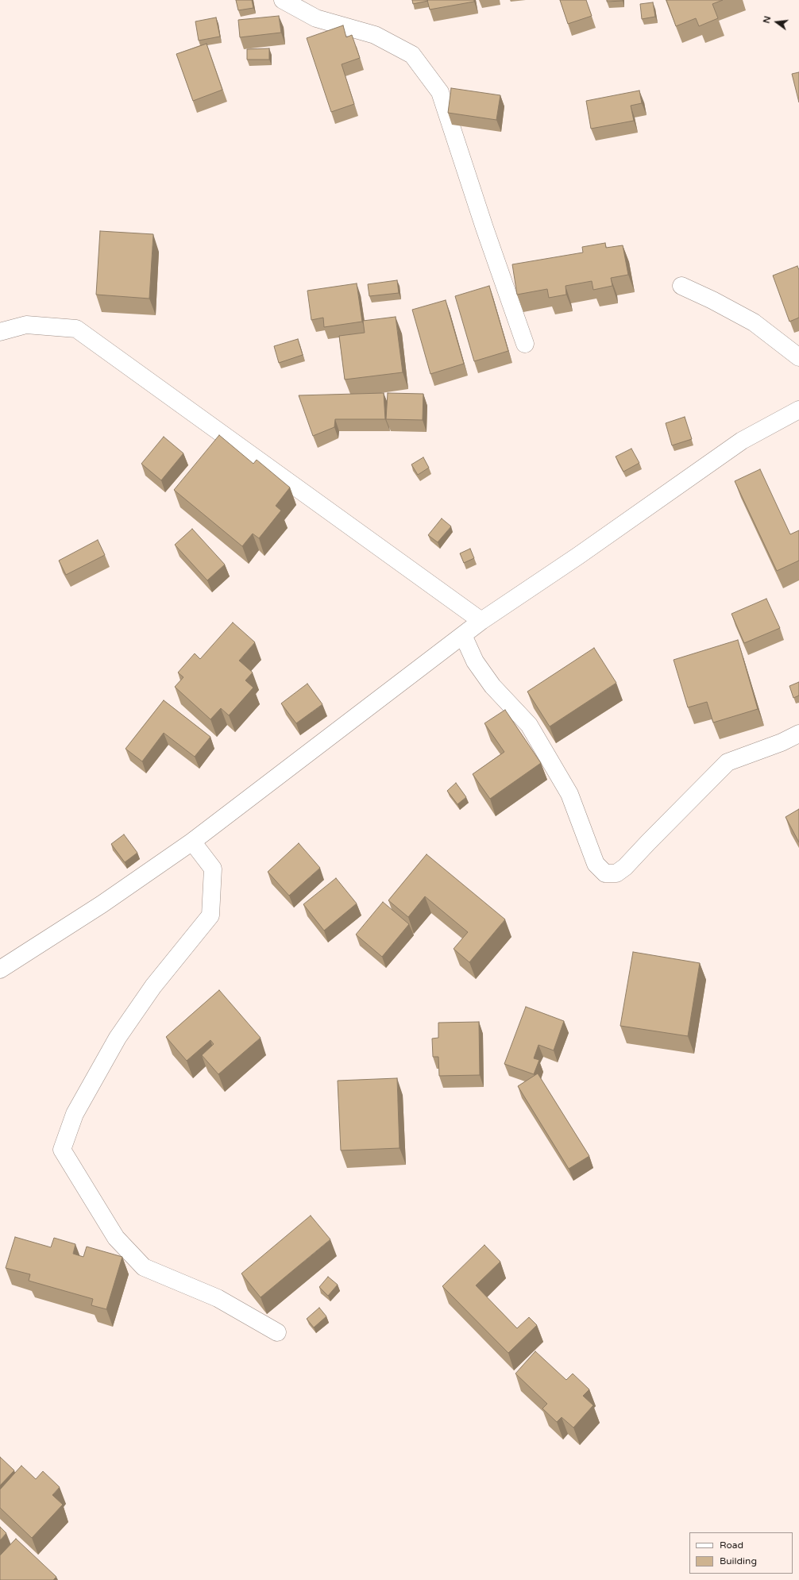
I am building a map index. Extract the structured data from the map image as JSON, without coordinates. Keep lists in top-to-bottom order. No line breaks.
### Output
{"legend":["Road","Building"],"north":"left"}
